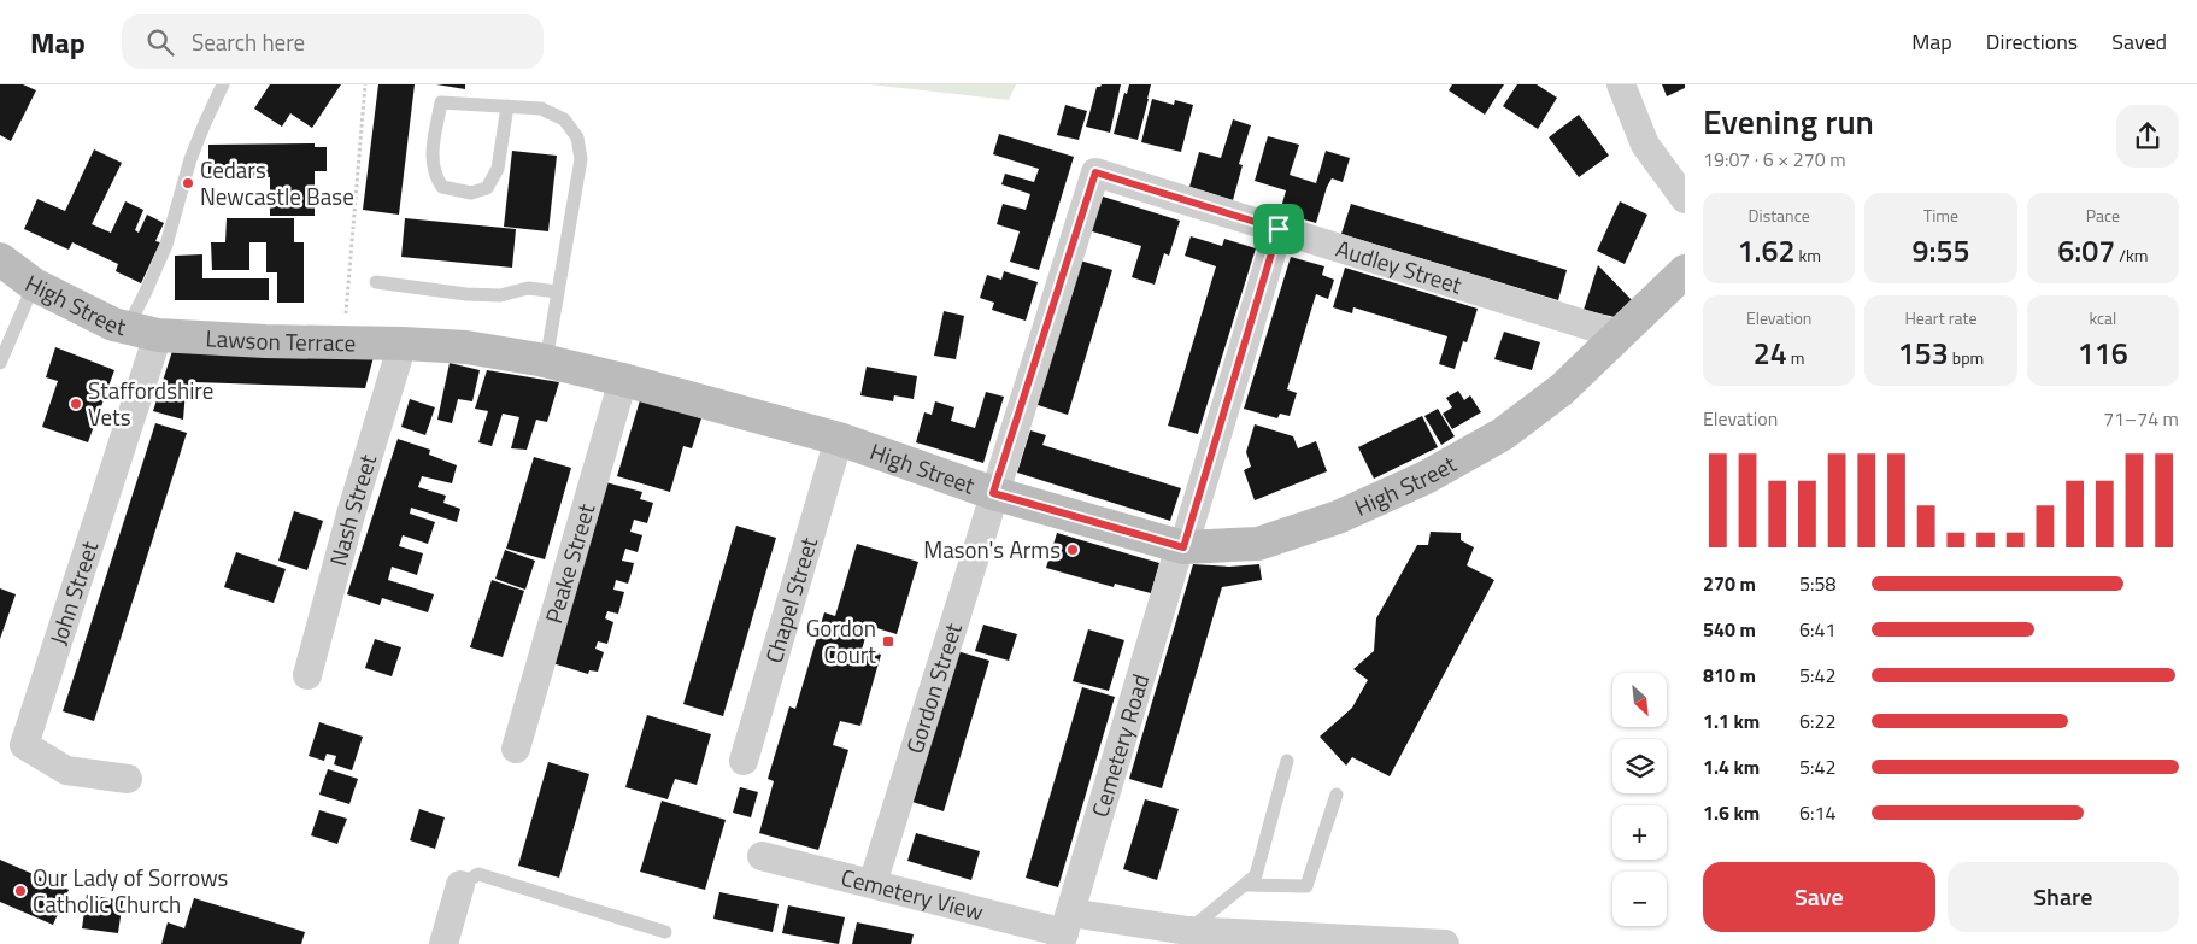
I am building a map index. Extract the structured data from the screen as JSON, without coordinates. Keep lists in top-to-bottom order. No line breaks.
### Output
{"streets":{"main road":["High Street","Lawson Terrace"],"street":["Audley Street","Nash Street","Peake Street","John Street","Chapel Street","Gordon Street","Cemetery Road","Cemetery View"]},"crossings":[["Audley Street","High Street"],["Audley Street","Gordon Street"],["Audley Street","Cemetery Road"],["High Street","Lawson Terrace"],["High Street","Nash Street"],["High Street","Peake Street"],["High Street","John Street"],["High Street","Chapel Street"],["High Street","Gordon Street"],["High Street","Cemetery Road"],["Lawson Terrace","Nash Street"],["Lawson Terrace","John Street"],["Gordon Street","Cemetery View"],["Cemetery Road","Cemetery View"]],"places":{"other":["Cedars Newcastle Base","Staffordshire Vets","Mason's Arms","Our Lady of Sorrows Catholic Church"],"transit":["Gordon Court"]},"north":"bottom right","page":{"header":"Map","search":"Search here","nav":["Map","Directions","Saved"],"heading":["Evening run","19:07 · 6 × 270 m"],"stats":[["Distance","1.62 km"],["Time","9:55"],["Pace","6:07 /km"],["Elevation","24 m"],["Heart rate","153 bpm"],["kcal","116"]],"chart":["Elevation","71–74 m"],"list":[{"name":"270 m","note":"5:58"},{"name":"540 m","note":"6:41"},{"name":"810 m","note":"5:42"},{"name":"1.1 km","note":"6:22"},{"name":"1.4 km","note":"5:42"},{"name":"1.6 km","note":"6:14"}],"map_buttons":["+","−"],"buttons":["Save","Share"]}}
